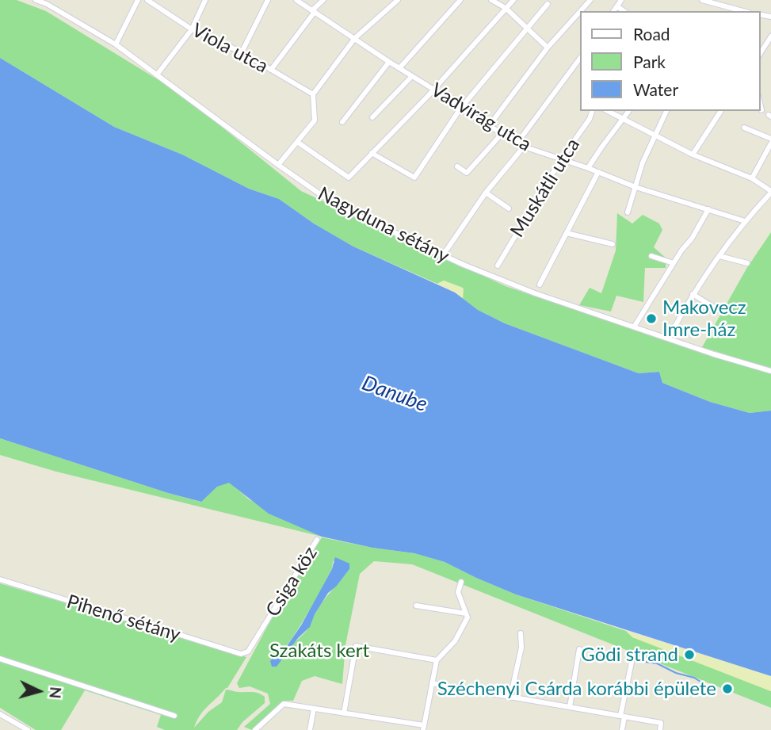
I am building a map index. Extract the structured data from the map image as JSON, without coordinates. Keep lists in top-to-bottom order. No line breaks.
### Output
{"streets":{"street":["Viola utca","Vadvirág utca","Muskátli utca","Nagyduna sétány","Csiga köz","Pihenő sétány"]},"crossings":[["Vadvirág utca","Muskátli utca"],["Csiga köz","Pihenő sétány"]],"water":["Danube"],"parks":["Szakáts kert"],"places":["Makovecz Imre-ház","Gödi strand","Széchenyi Csárda korábbi épülete"],"legend":["Road","Park","Water"],"north":"right"}
